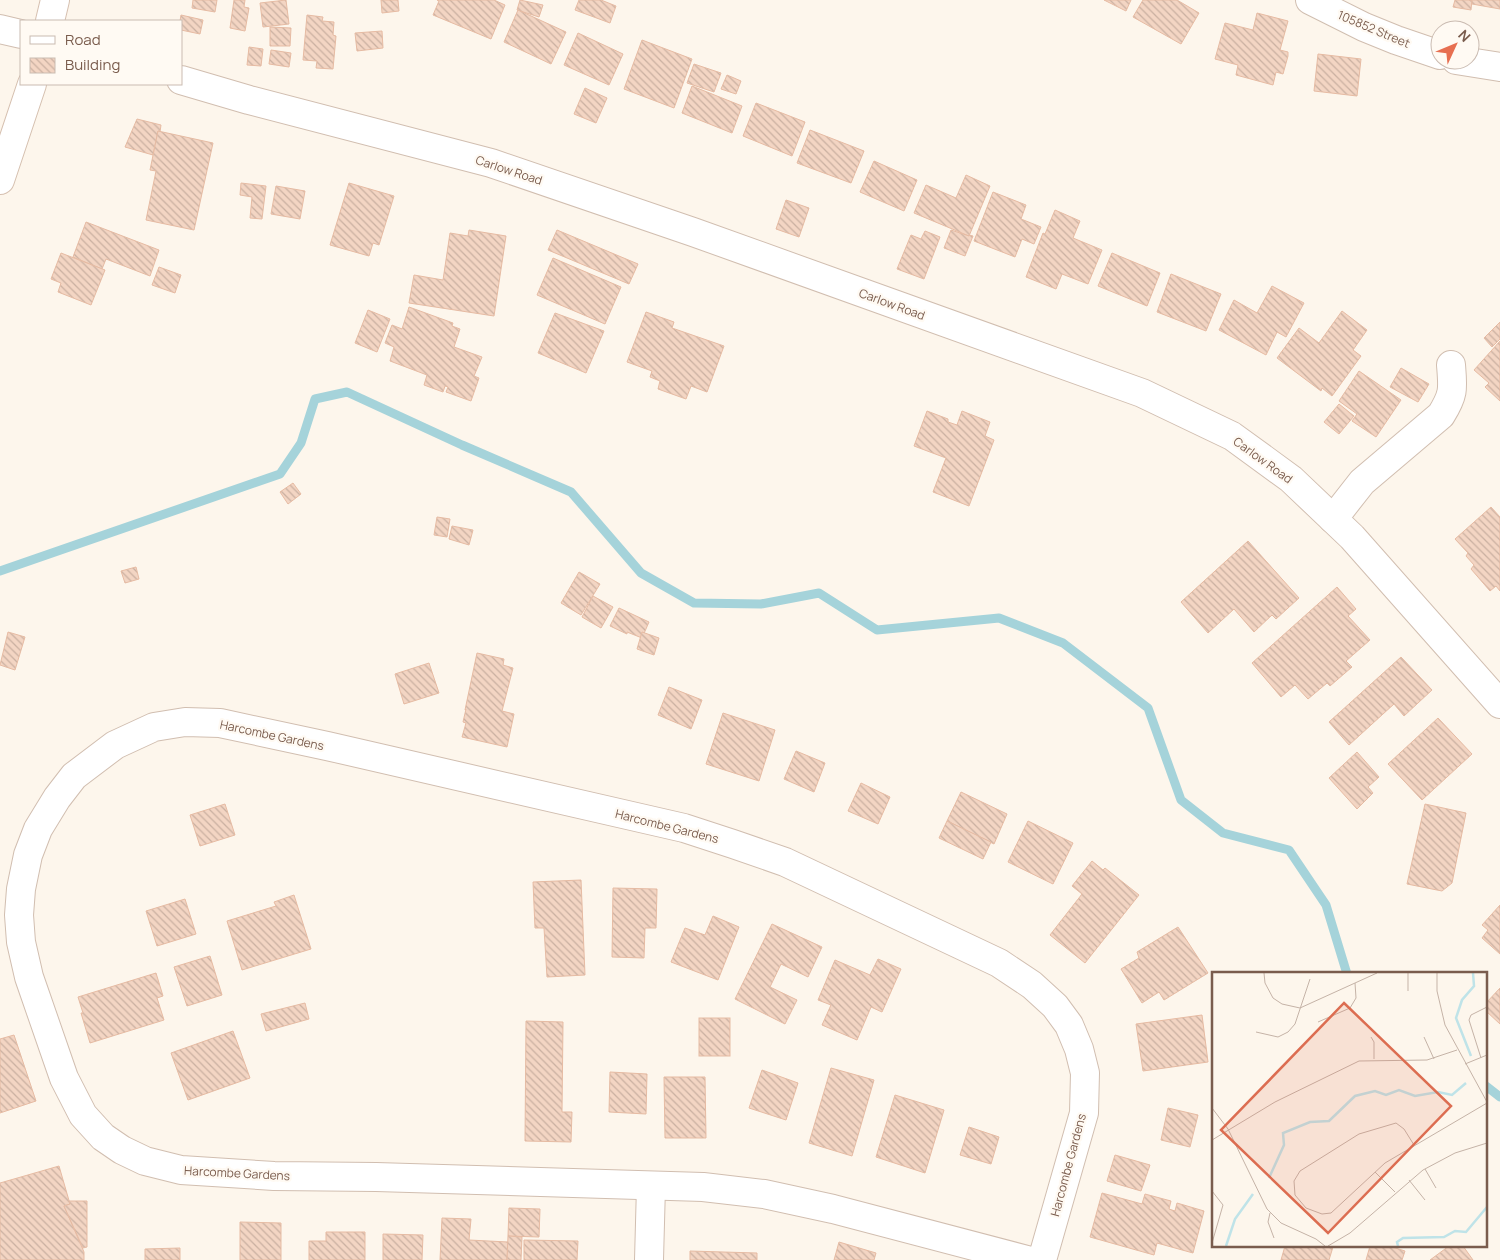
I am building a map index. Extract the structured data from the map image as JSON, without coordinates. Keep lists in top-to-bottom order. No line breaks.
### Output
{"streets":{"street":["105852 Street","Carlow Road","Harcombe Gardens"]},"legend":["Road","Building"],"north":"top right"}
